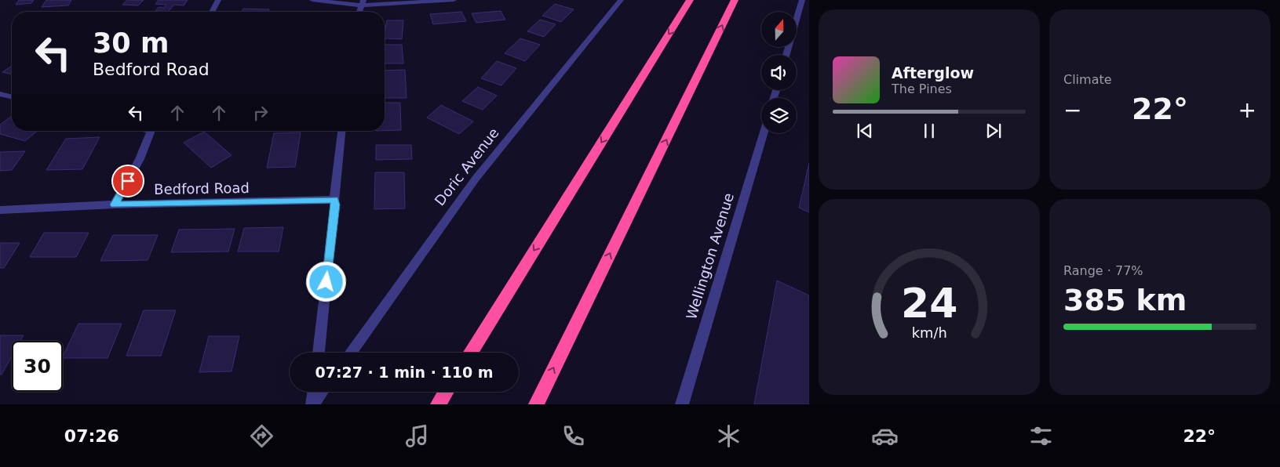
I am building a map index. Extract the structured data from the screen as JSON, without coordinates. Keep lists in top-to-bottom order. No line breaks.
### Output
{"streets":{"street":["Doric Avenue","Bedford Road","Wellington Avenue"]},"north":"top","page":{"tile":["Climate",["Range · 77%","385 km"]],"turn":["30 m","Bedford Road"],"song":["Afterglow","The Pines"],"heat":["−","22°","+"],"limit":"30","trip":"07:27 · 1 min · 110 m","tabs":["07:26","22°"],"gauge":["24","km/h"]}}
